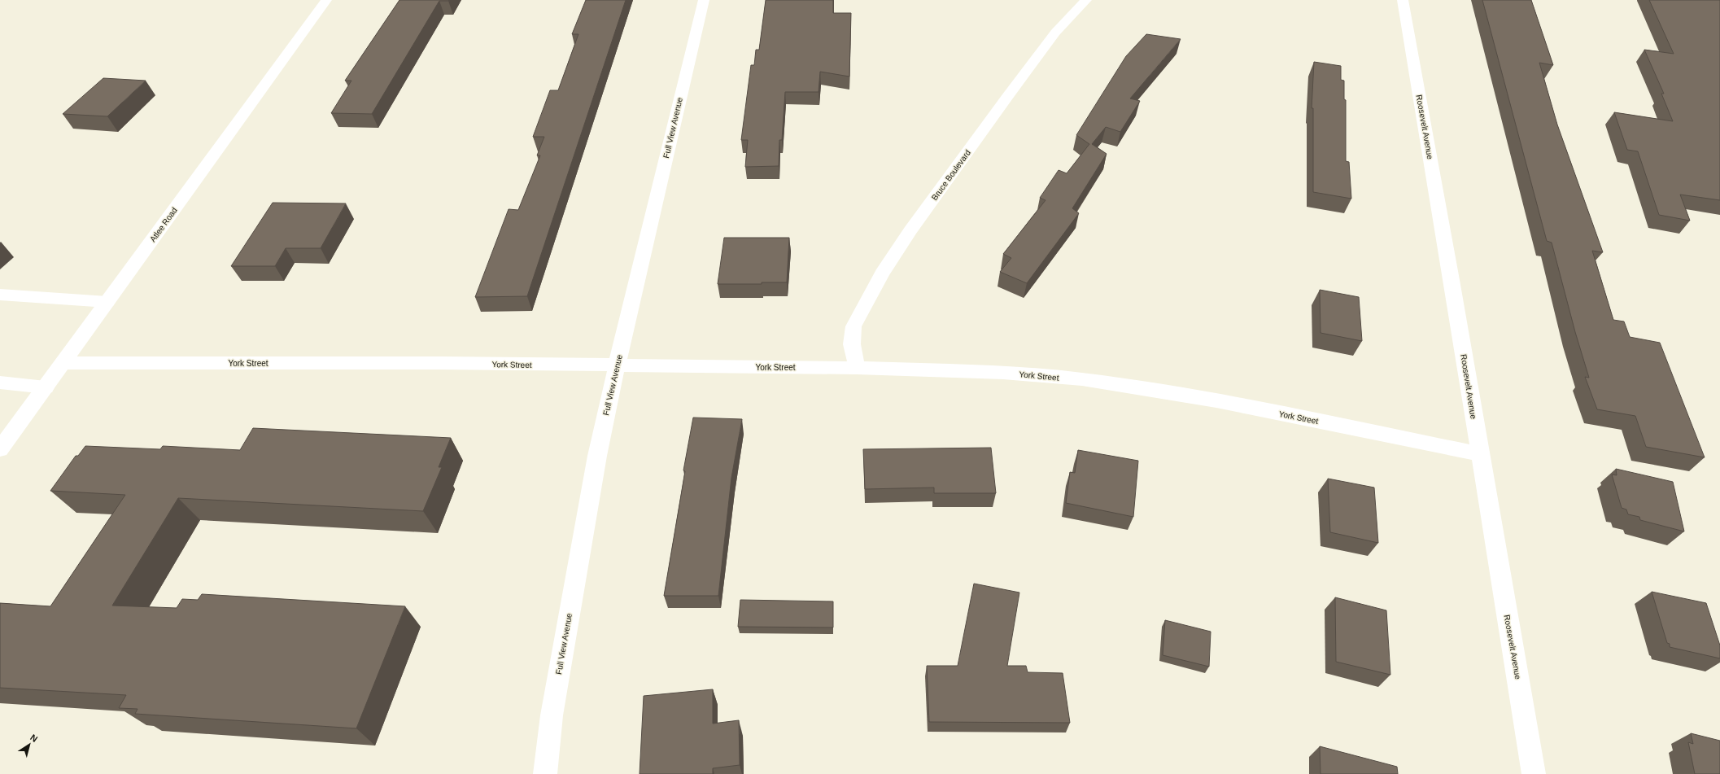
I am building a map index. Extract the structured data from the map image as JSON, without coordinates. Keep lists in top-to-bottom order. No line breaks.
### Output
{"streets":{"street":["Roosevelt Avenue","Full View Avenue","Bruce Boulevard","Atlee Road","York Street"]},"crossings":[["Roosevelt Avenue","York Street"],["Full View Avenue","York Street"],["Bruce Boulevard","York Street"],["Atlee Road","York Street"]],"north":"top right"}
